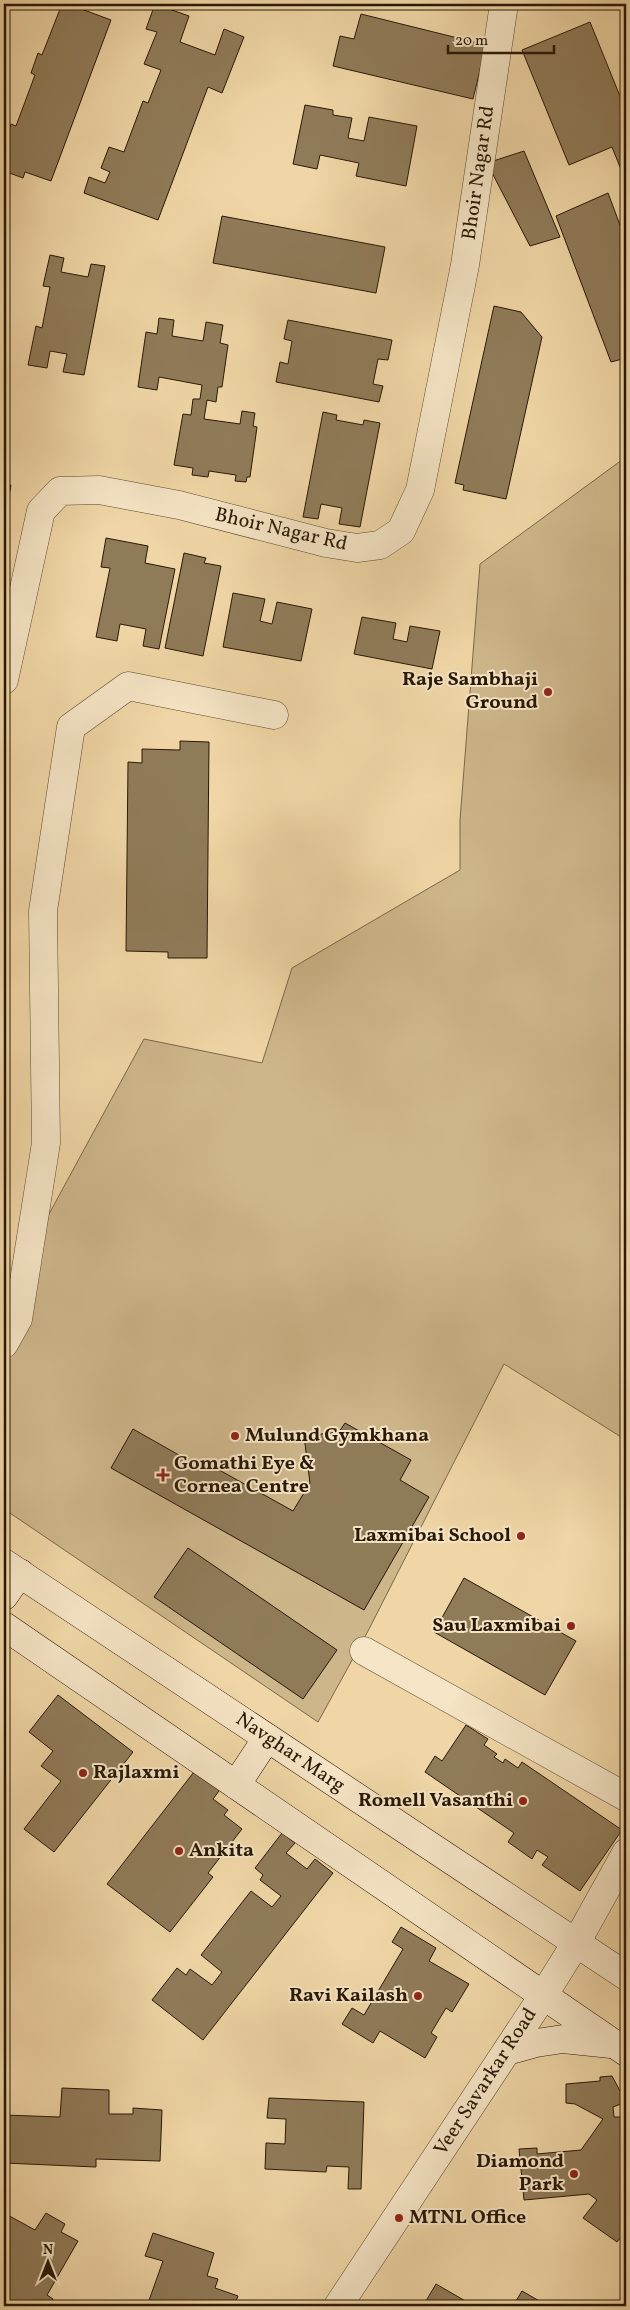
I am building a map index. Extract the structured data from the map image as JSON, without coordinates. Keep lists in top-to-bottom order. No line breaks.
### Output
{"streets":{"street":["Bhoir Nagar Rd","Navghar Marg","Veer Savarkar Road"]},"crossings":[["Navghar Marg","Veer Savarkar Road"]],"places":{"other":["Raje Sambhaji Ground","Mulund Gymkhana","Laxmibai School","Sau Laxmibai","Rajlaxmi","Romell Vasanthi","Ankita","Ravi Kailash","Diamond Park","MTNL Office"],"health":["Gomathi Eye & Cornea Centre"]},"scale_bar":"20 m","north":"top"}
